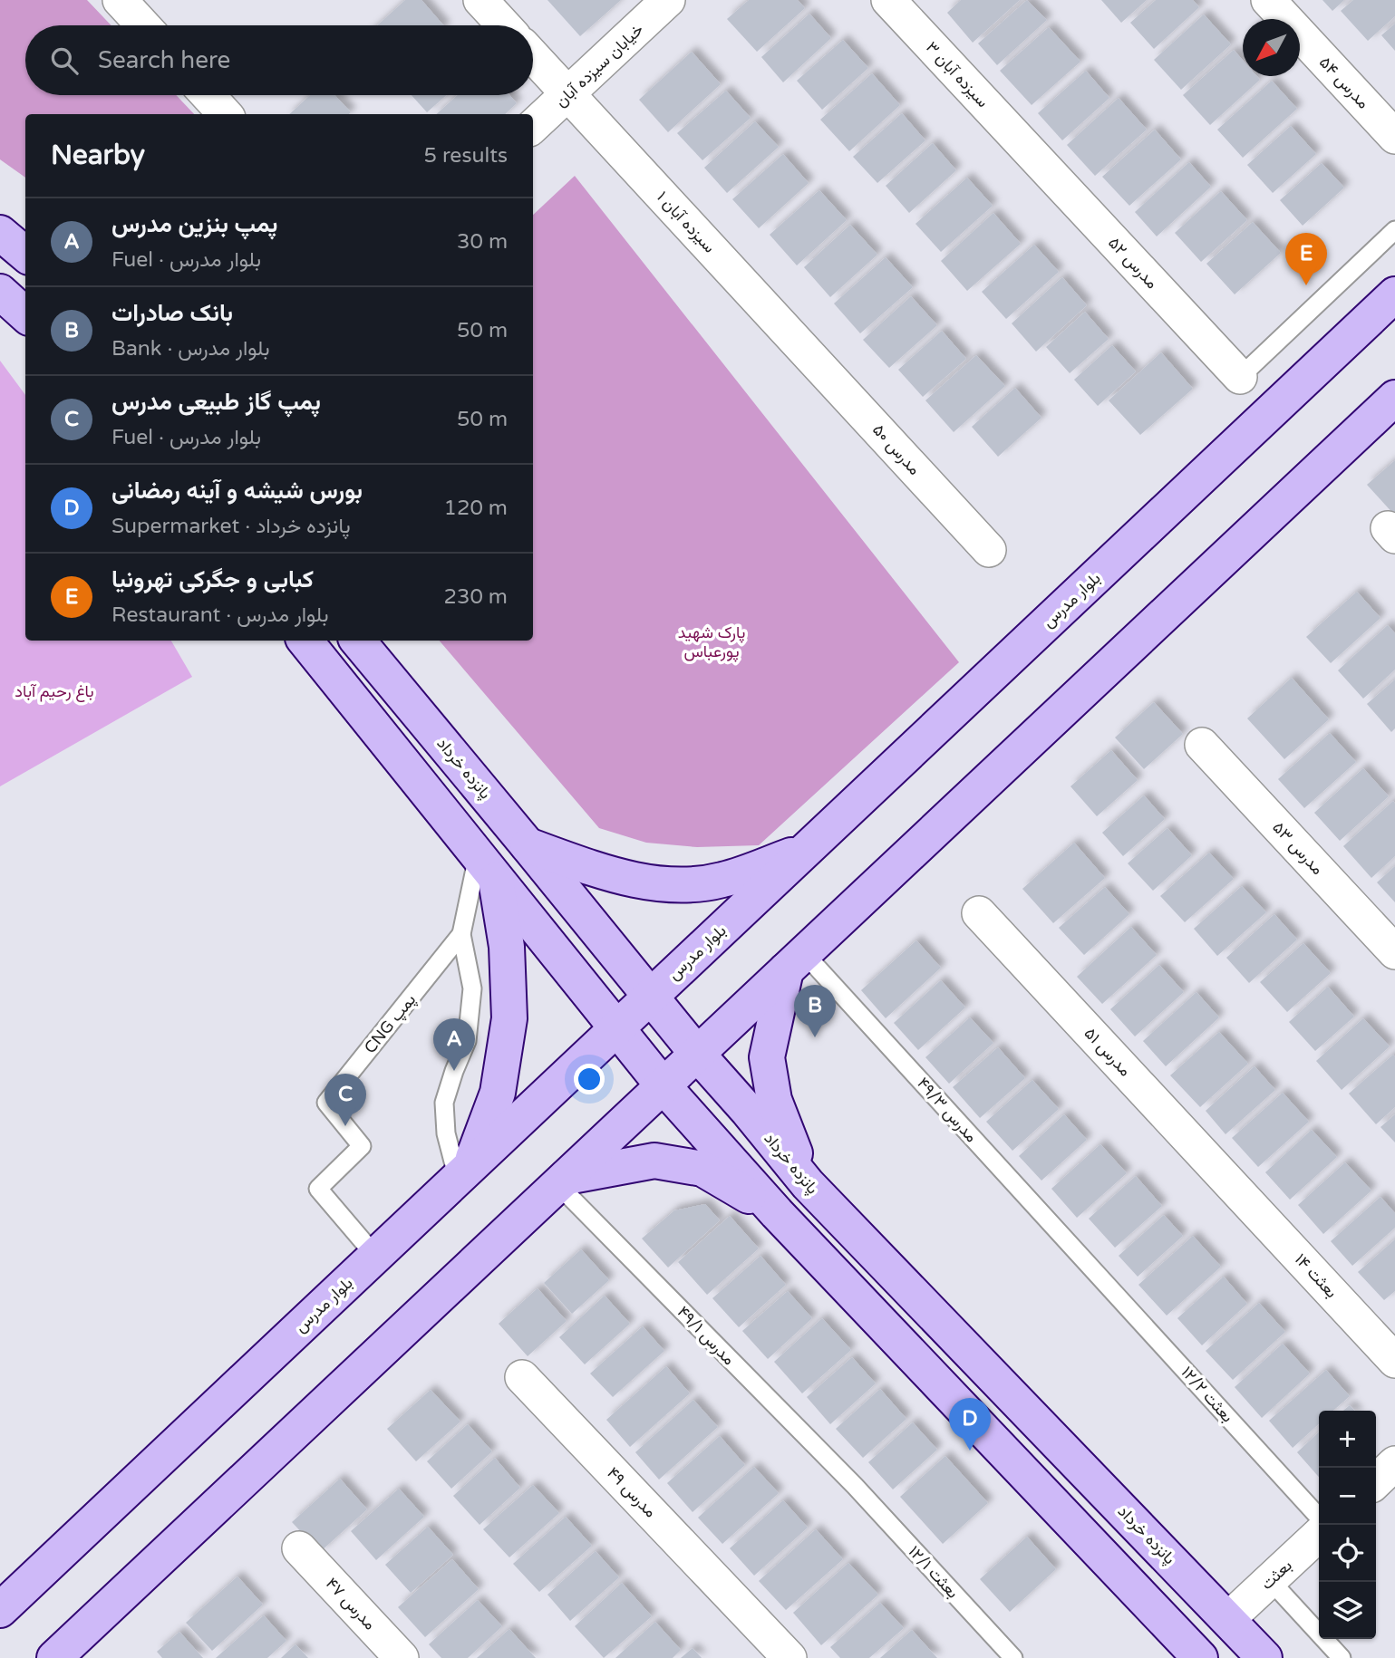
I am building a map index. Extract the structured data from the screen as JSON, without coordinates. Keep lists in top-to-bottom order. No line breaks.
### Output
{"streets":{"main road":["بلوار مدرس","پانزده خرداد"],"street":["خیابان سیزده آبان","سیزده آبان ۳","مدرس ۵۴","سیزده آبان ۱","مدرس ۵۲","مدرس ۵۰","مدرس ۵۳","مدرس ۵۱","بعثت ۱۴","مدرس ۴۹","بعثت","مدرس ۴۷"],"lane":["CNG پمپ","مدرس ۴۹/۳","مدرس ۴۹/۱","بعثت ۱۲/۲","بعثت ۱۲/۱"]},"crossings":[["خیابان سیزده آبان","سیزده آبان ۱"],["سیزده آبان ۳","مدرس ۵۲"],["سیزده آبان ۱","مدرس ۵۰"],["بلوار مدرس","پانزده خرداد"],["بلوار مدرس","CNG پمپ"],["پانزده خرداد","بعثت"],["مدرس ۵۱","بعثت ۱۴"],["مدرس ۴۹/۳","بعثت ۱۲/۲"],["مدرس ۴۹/۱","بعثت ۱۲/۱"]],"parks":["پارک شهید پورعباس","باغ رحیم آباد"],"north":"bottom left","page":{"search":"Search here","heading":["Nearby","5 results"],"list":[{"mark":"A","name":"پمپ بنزین مدرس","note":"Fuel · بلوار مدرس","value":"30 m"},{"mark":"B","name":"بانک صادرات","note":"Bank · بلوار مدرس","value":"50 m"},{"mark":"C","name":"پمپ گاز طبیعی مدرس","note":"Fuel · بلوار مدرس","value":"50 m"},{"mark":"D","name":"بورس شیشه و آینه رمضانی","note":"Supermarket · پانزده خرداد","value":"120 m"},{"mark":"E","name":"کبابی و جگرکی تهرونیا","note":"Restaurant · بلوار مدرس","value":"230 m"}],"pins":["E","B","A","C","D"],"map_buttons":["+","−"]}}
